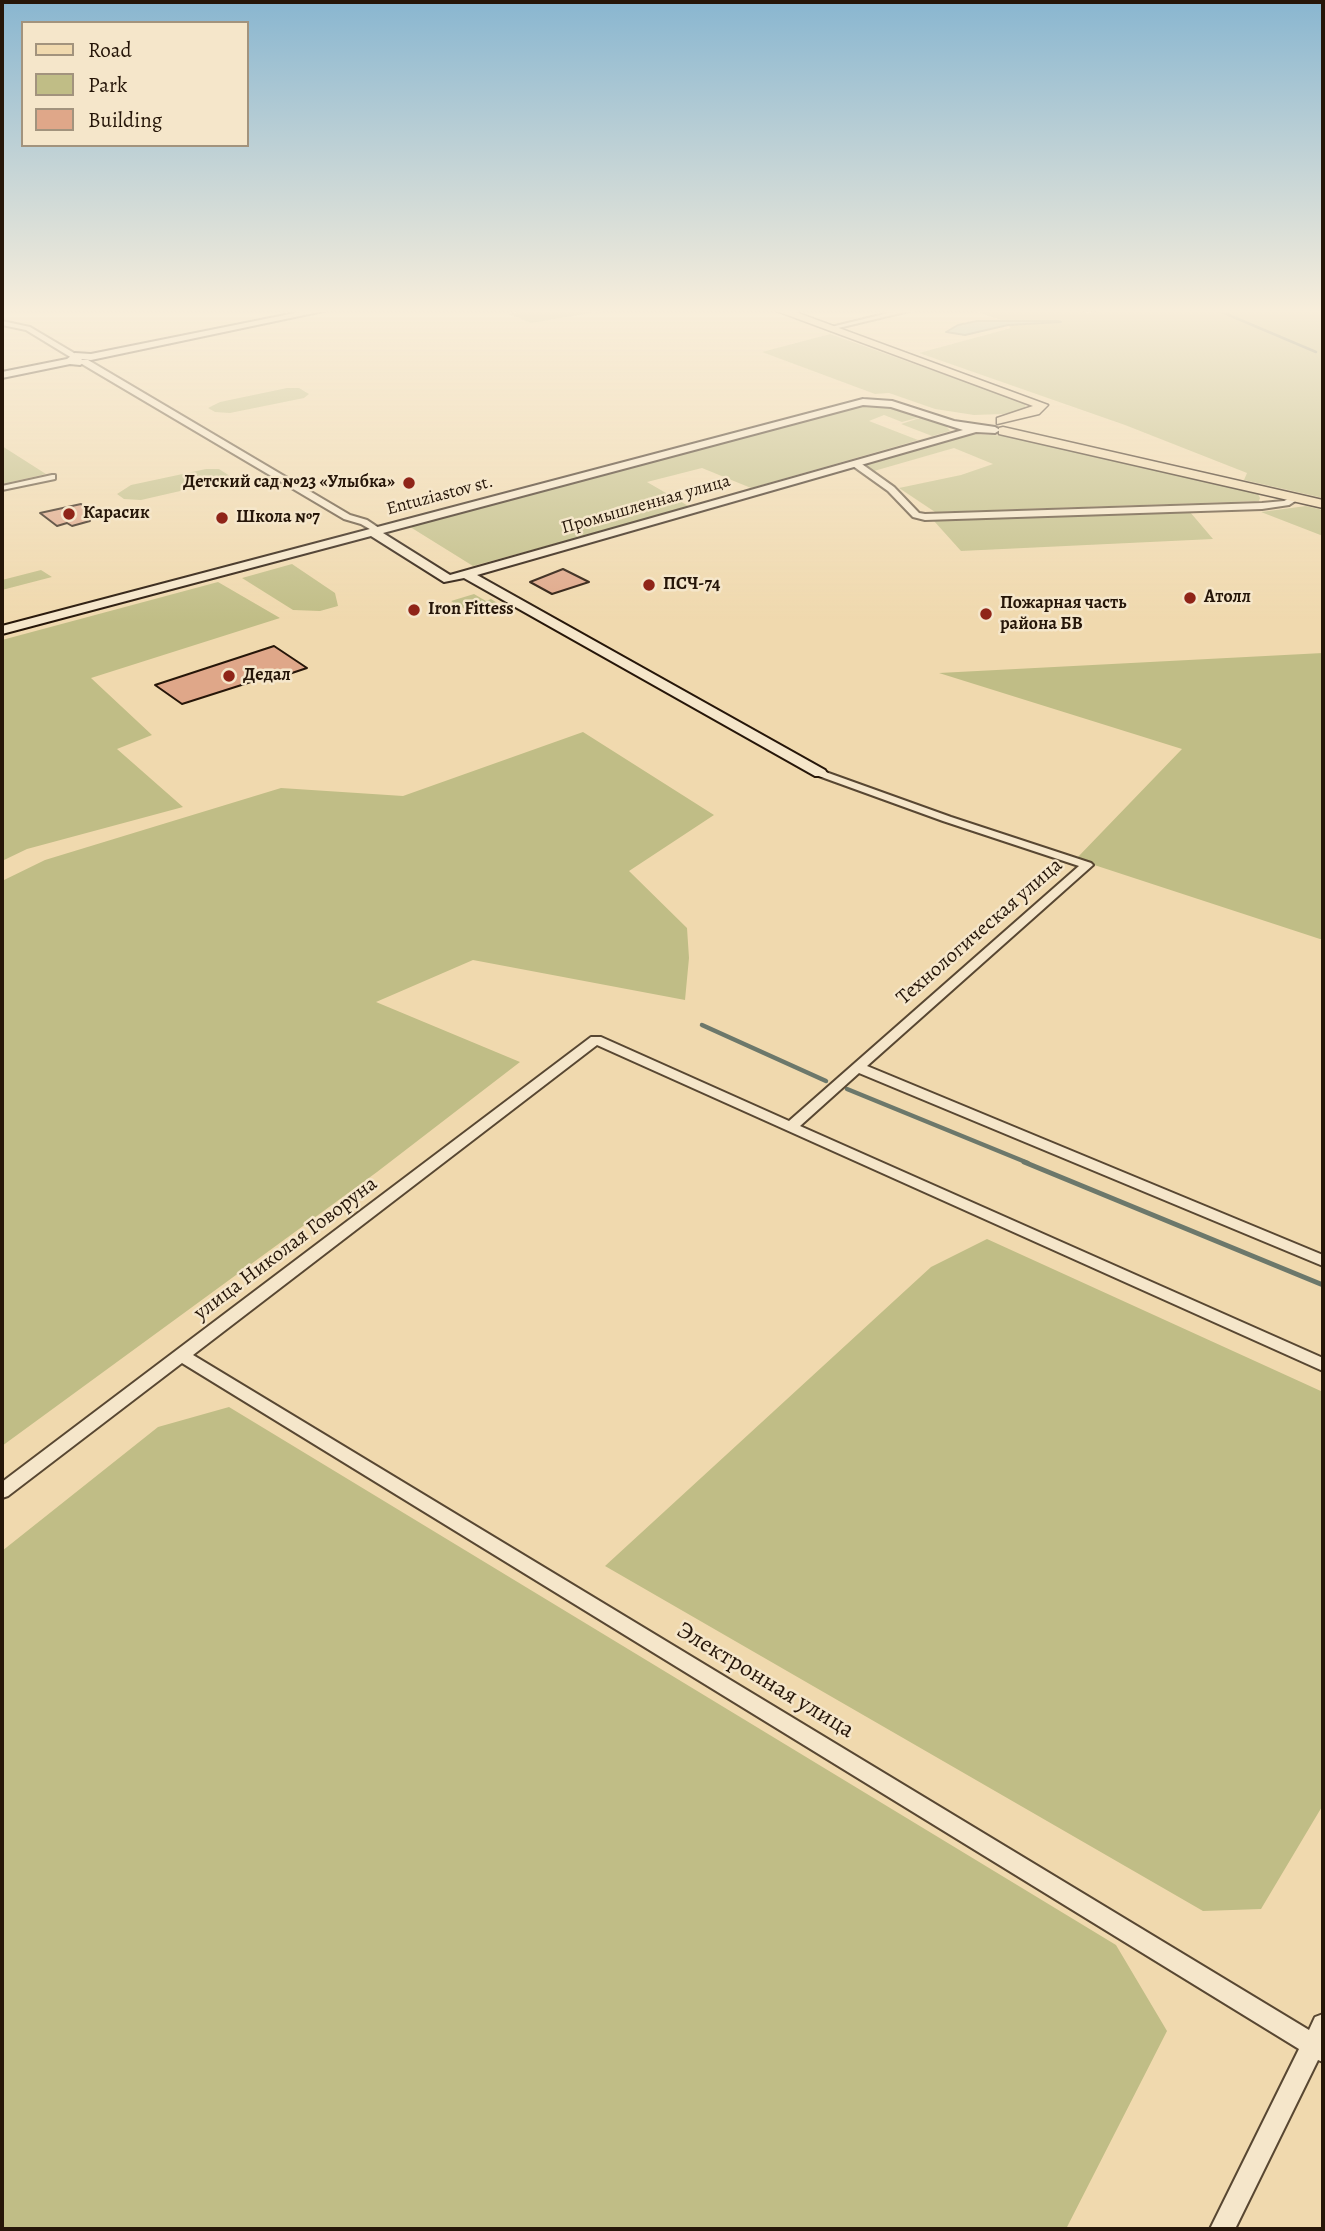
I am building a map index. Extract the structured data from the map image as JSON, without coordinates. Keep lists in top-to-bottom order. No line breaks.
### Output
{"streets":{"street":["Entuziastov st.","Промышленная улица","Технологическая улица","улица Николая Говоруна","Электронная улица"]},"crossings":[["Entuziastov st.","Промышленная улица"],["Промышленная улица","Технологическая улица"],["улица Николая Говоруна","Электронная улица"]],"places":["Детский сад №23 «Улыбка»","Карасик","Школа №7","ПСЧ-74","Атолл","Iron Fittess","Пожарная часть района БВ","Дедал"],"legend":["Road","Park","Building"]}
